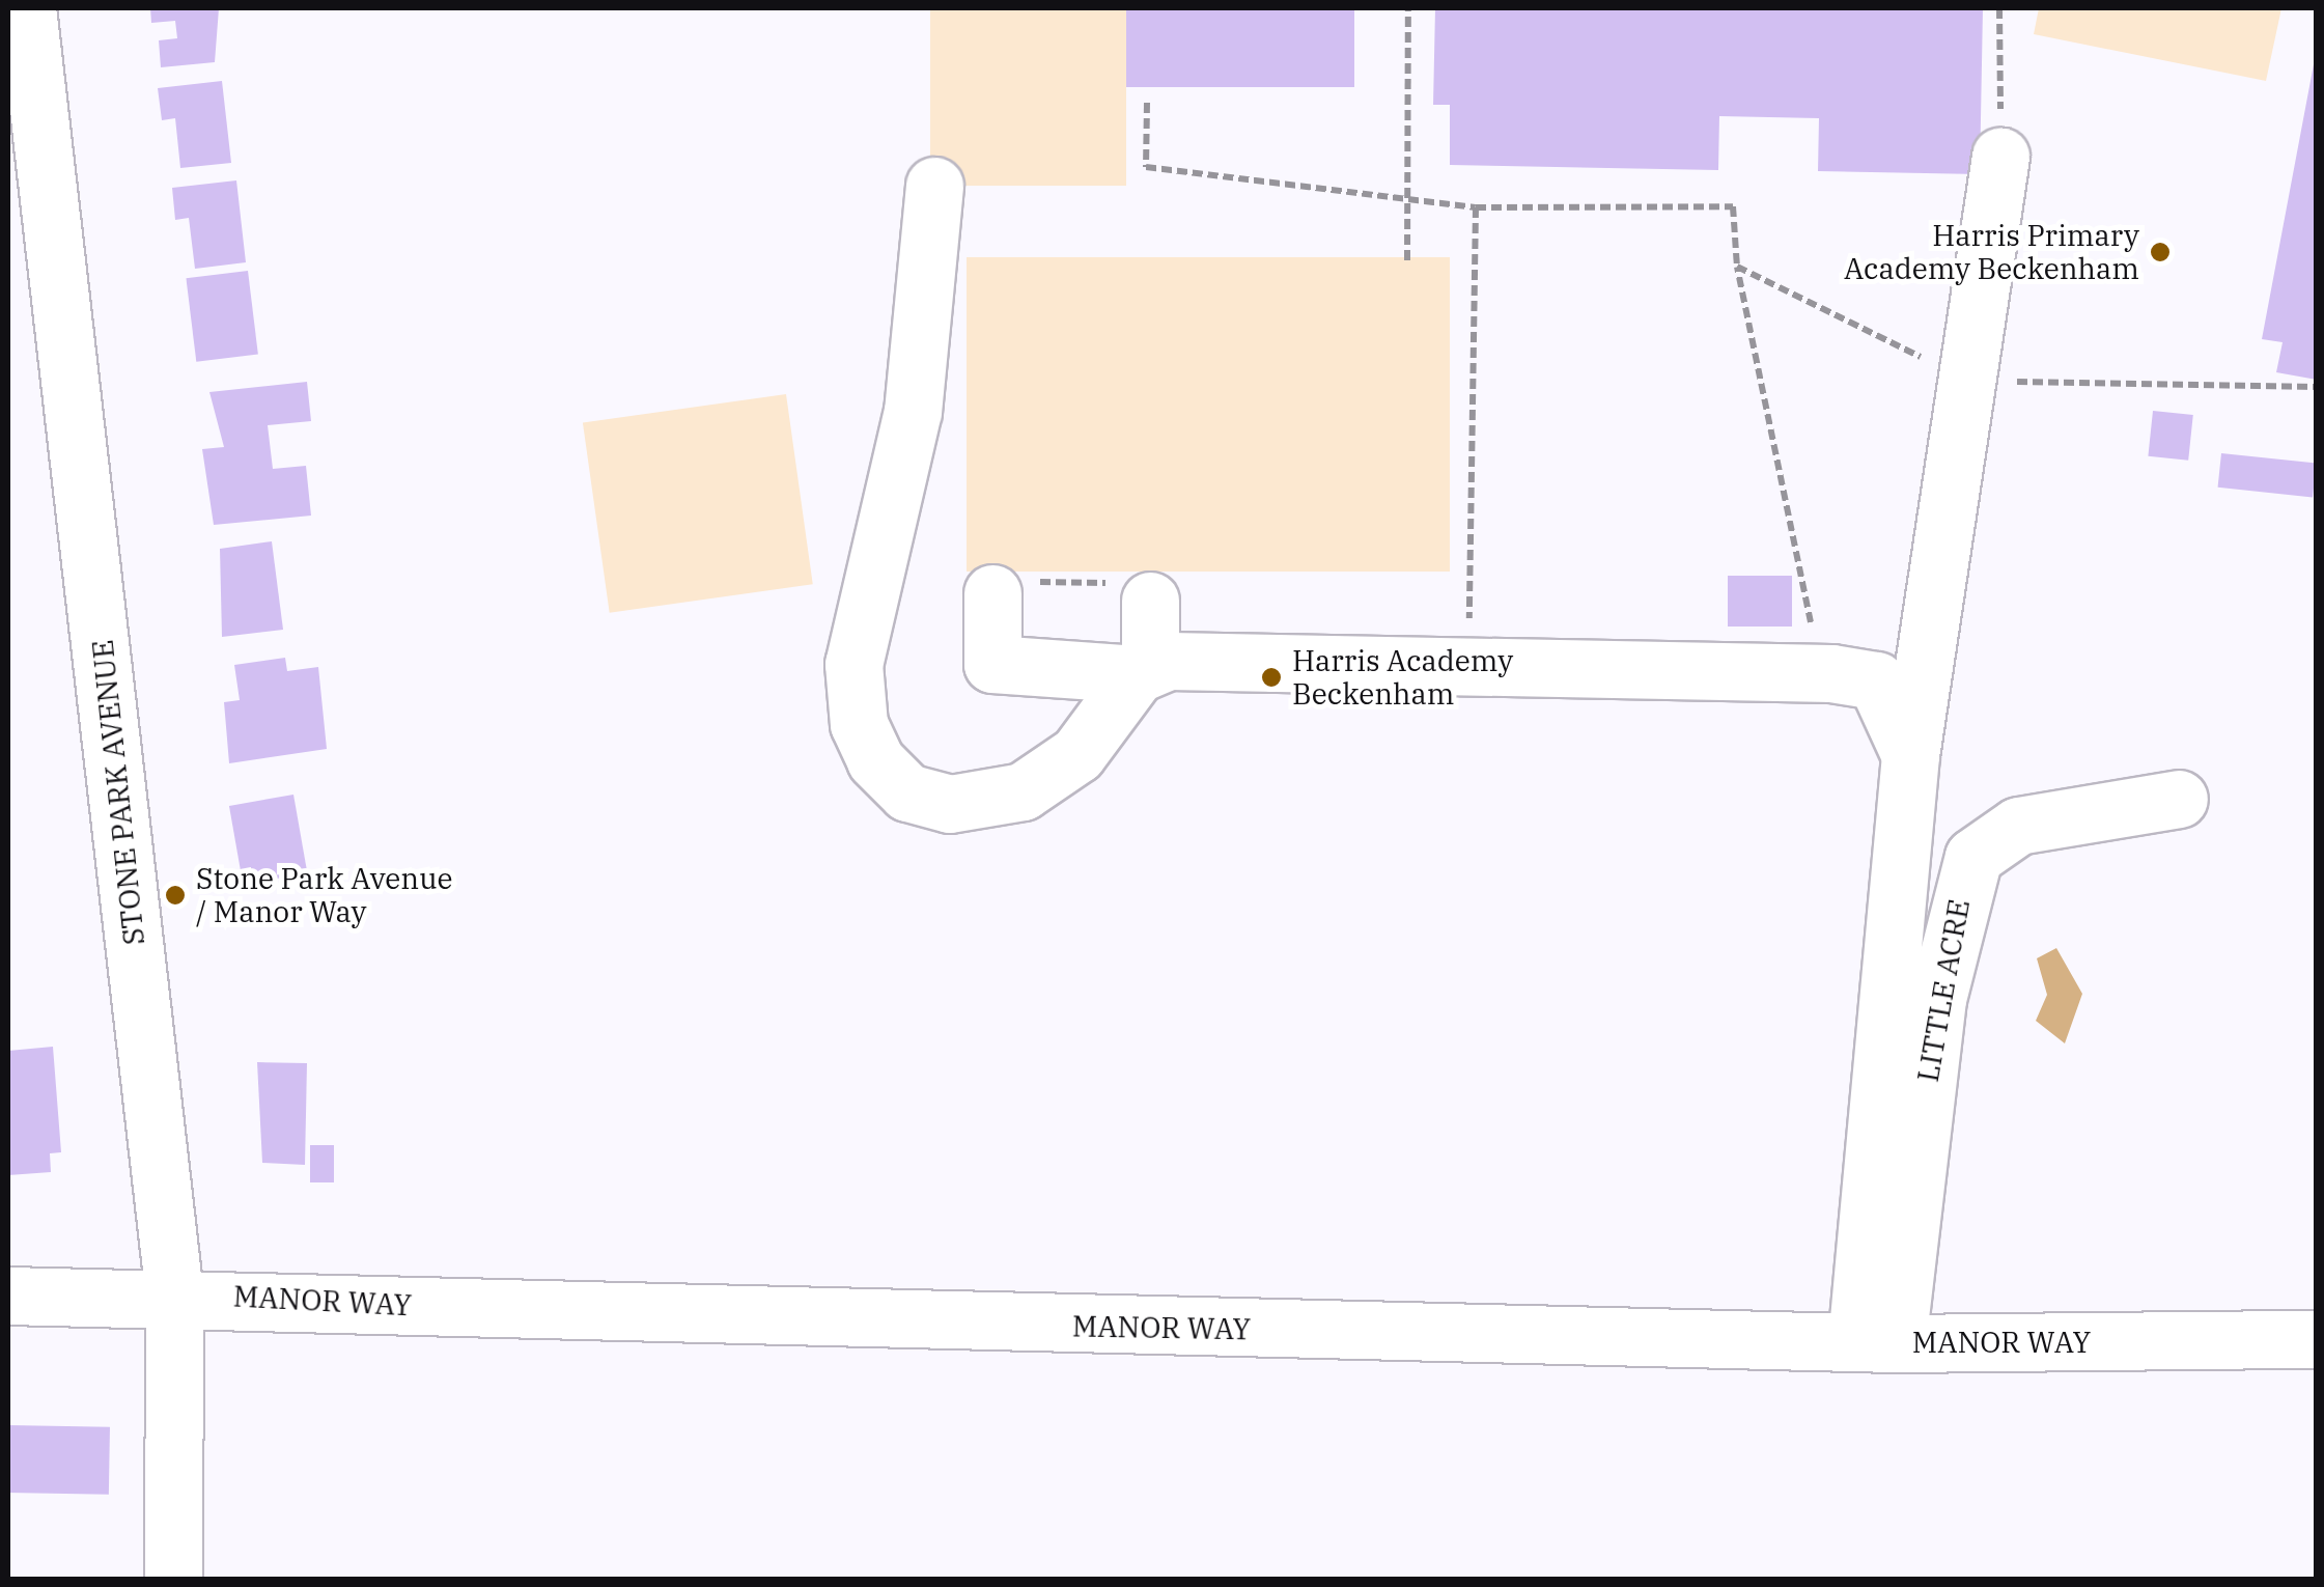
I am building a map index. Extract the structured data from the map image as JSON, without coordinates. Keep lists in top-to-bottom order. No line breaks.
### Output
{"streets":{"street":["STONE PARK AVENUE","LITTLE ACRE","MANOR WAY"]},"crossings":[["STONE PARK AVENUE","MANOR WAY"],["LITTLE ACRE","MANOR WAY"]],"places":["Harris Primary Academy Beckenham","Harris Academy Beckenham","Stone Park Avenue / Manor Way"]}
